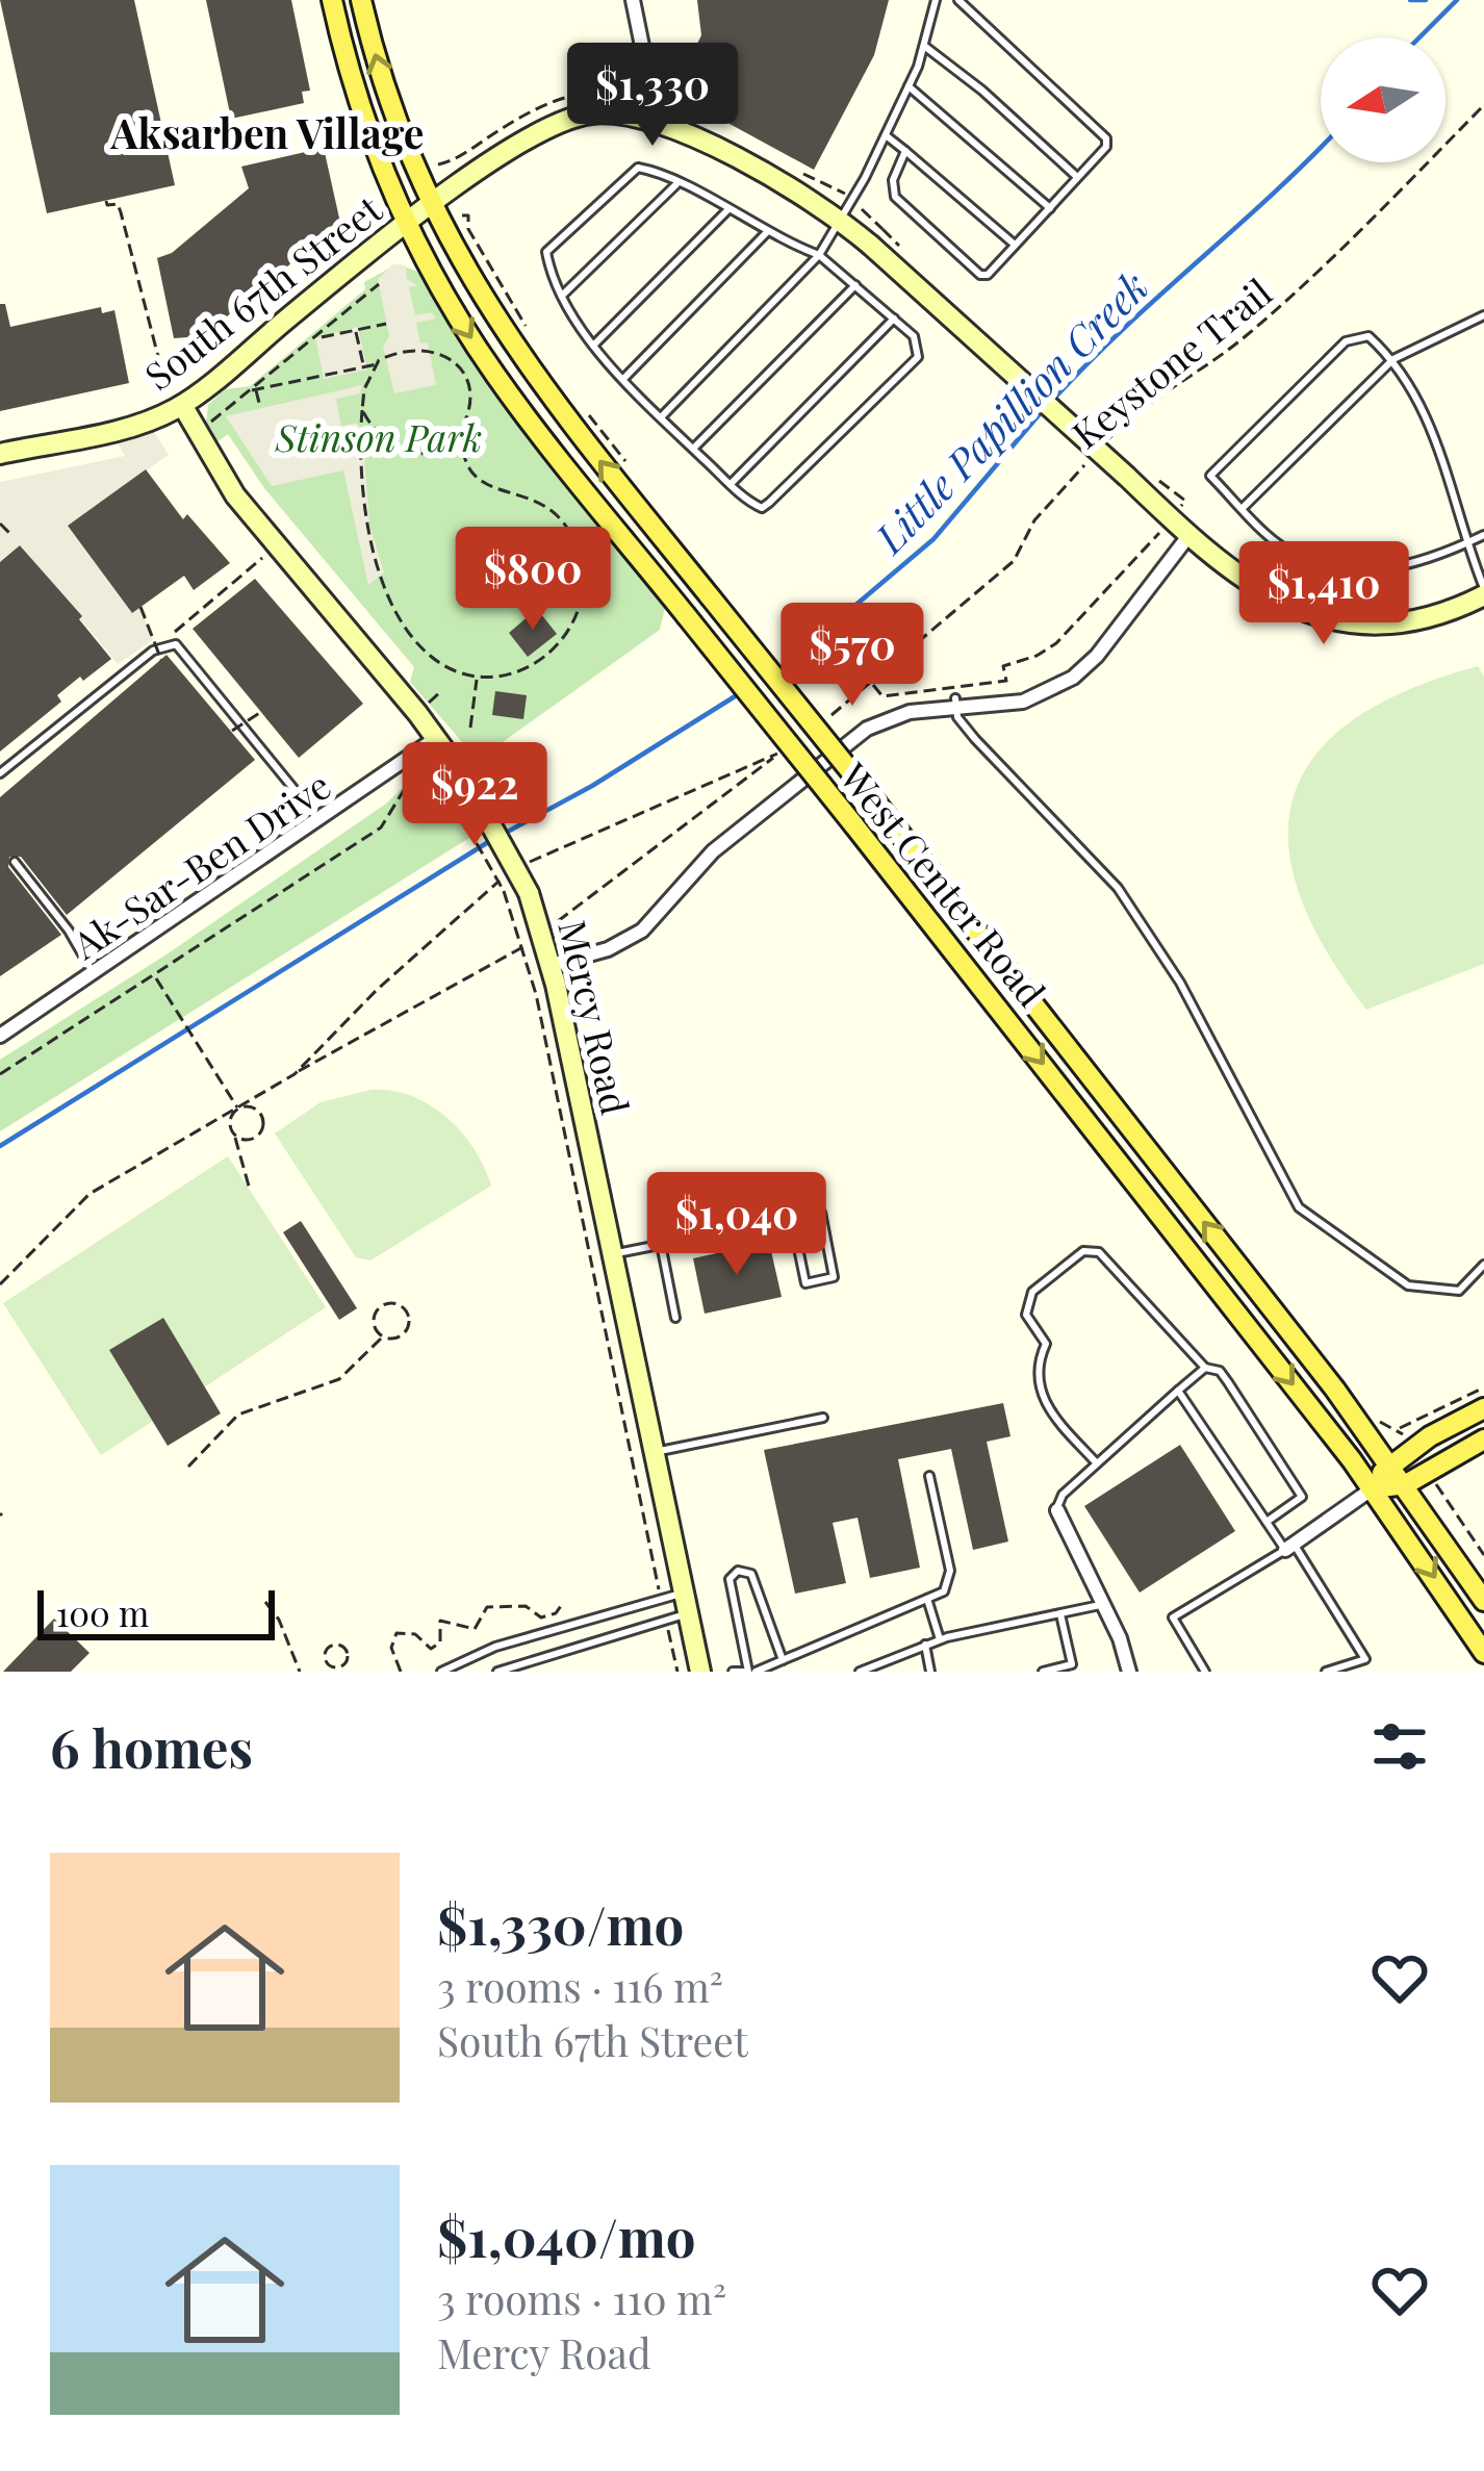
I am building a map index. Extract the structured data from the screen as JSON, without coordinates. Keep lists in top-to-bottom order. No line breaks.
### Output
{"streets":{"main road":["South 67th Street","West Center Road","Mercy Road"],"street":["Ak-Sar-Ben Drive"],"path":["Keystone Trail"]},"crossings":[["South 67th Street","West Center Road"],["South 67th Street","Mercy Road"],["Ak-Sar-Ben Drive","Mercy Road"]],"districts":["Aksarben Village"],"water":["Little Papillion Creek"],"parks":["Stinson Park"],"scale_bar":"100 m","north":"left","page":{"price":["$1,330","$800","$1,410","$570","$922","$1,040"],"scale":"100 m","heading":"6 homes","list":[{"name":"$1,330/mo","note":"3 rooms · 116 m² · South 67th Street"},{"name":"$1,040/mo","note":"3 rooms · 110 m² · Mercy Road"}]}}
